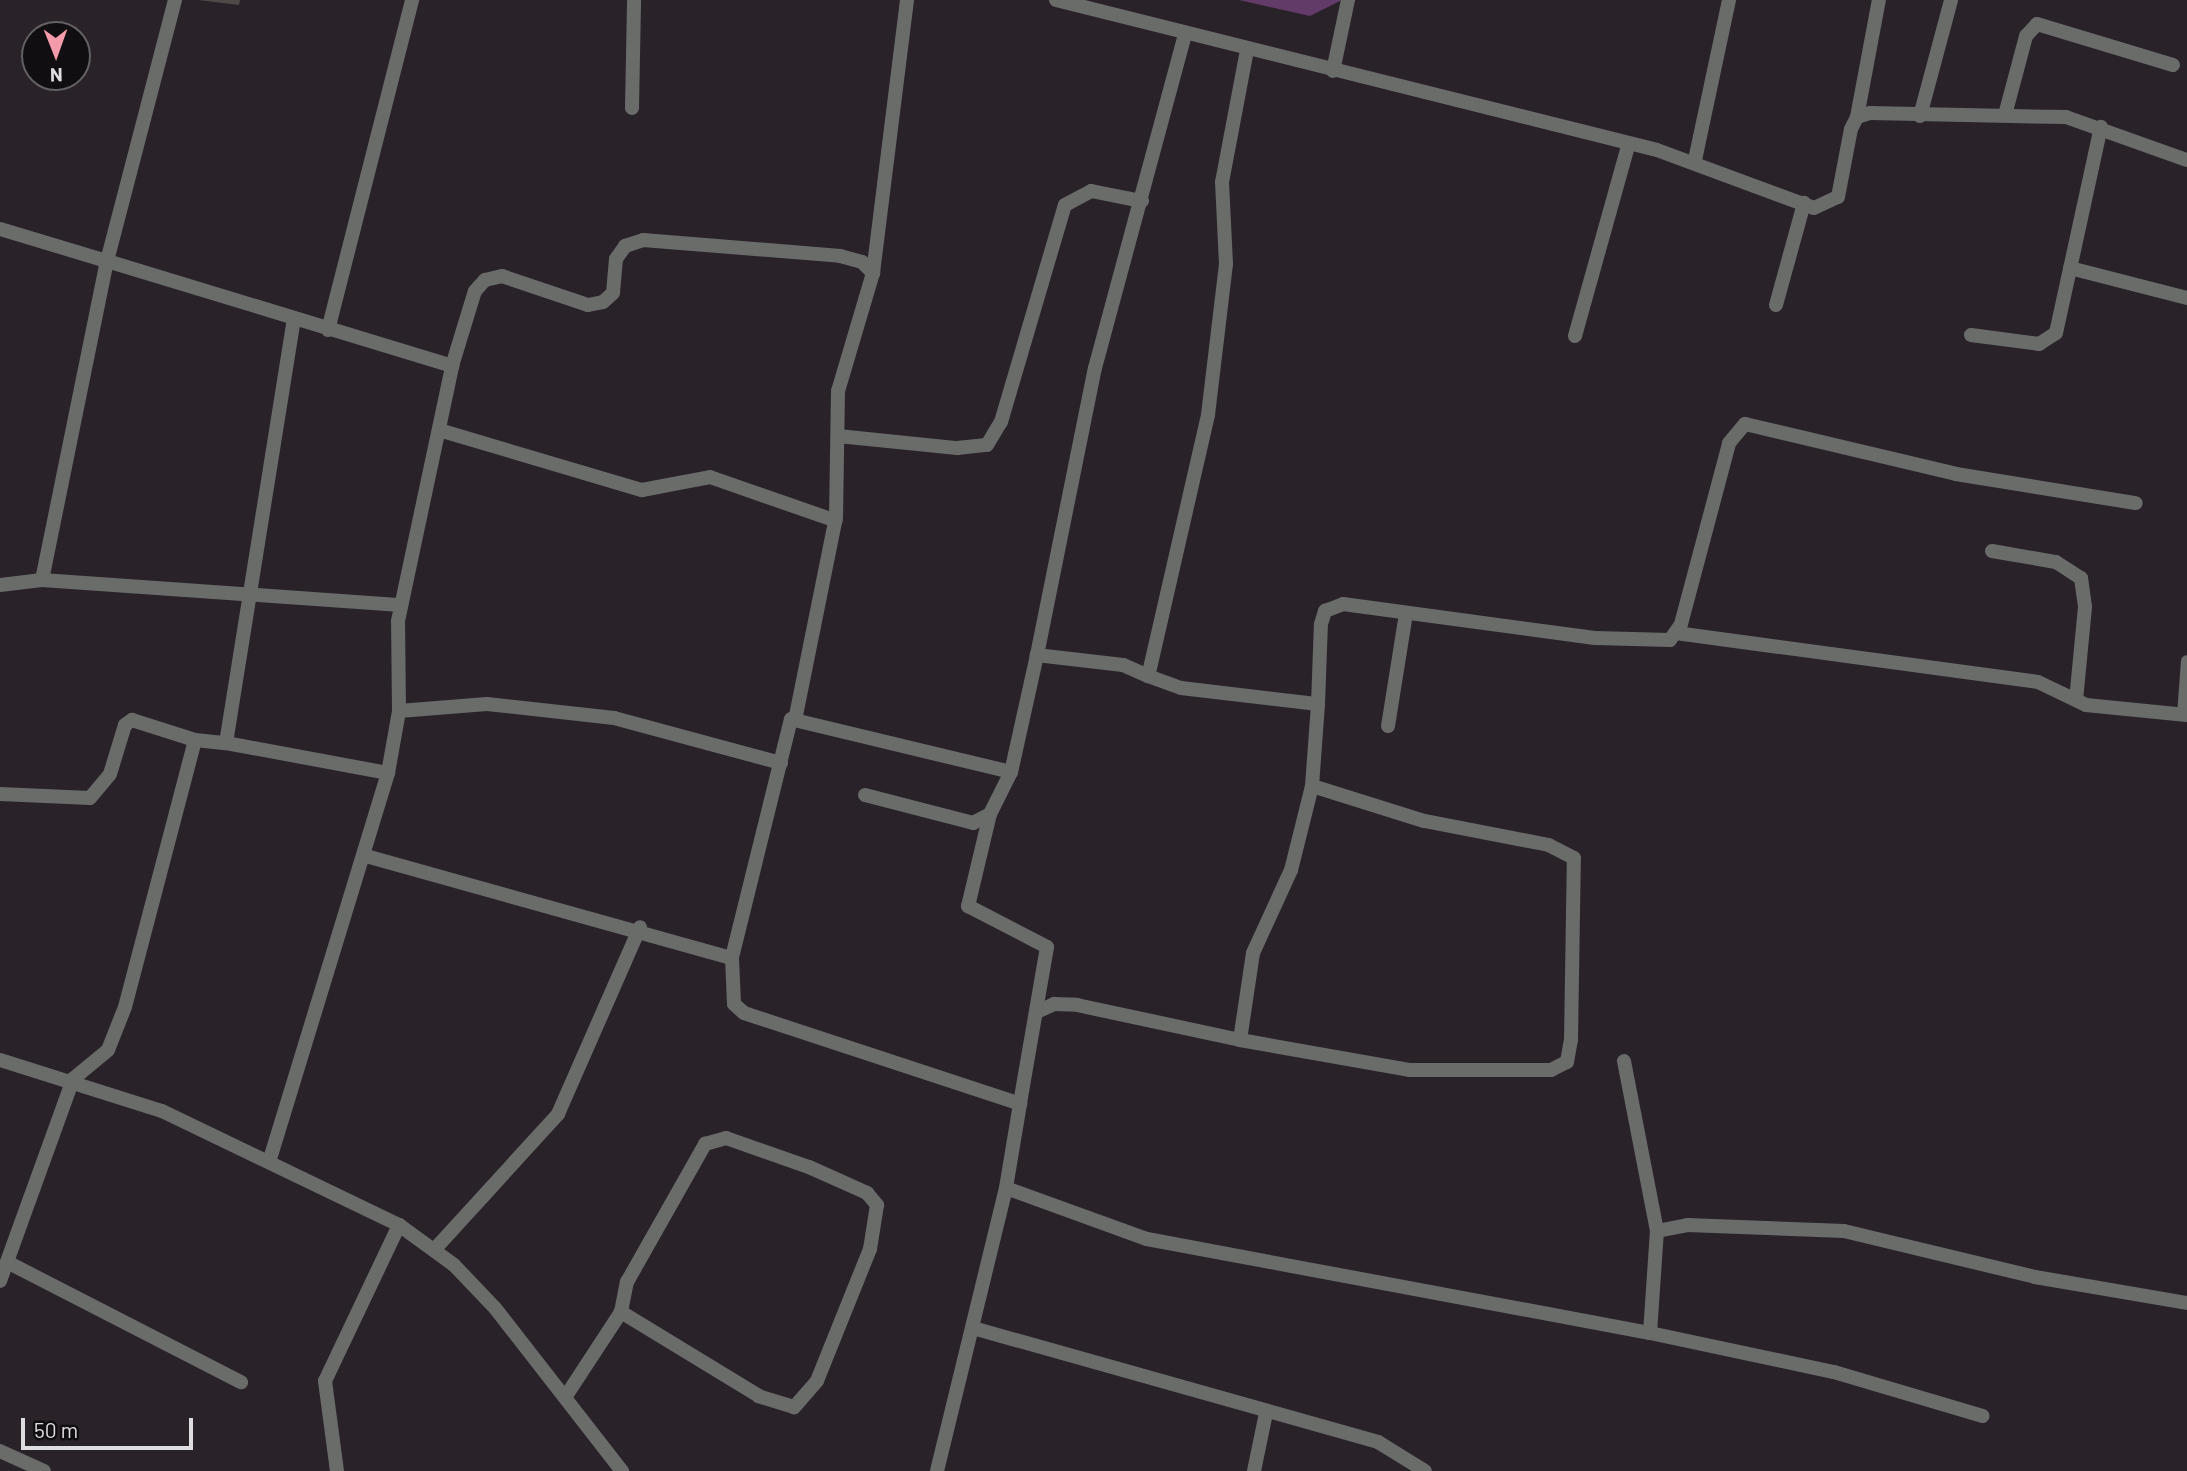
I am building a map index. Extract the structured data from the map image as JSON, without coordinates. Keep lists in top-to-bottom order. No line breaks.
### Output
{"scale_bar":"50 m","north":"bottom"}
